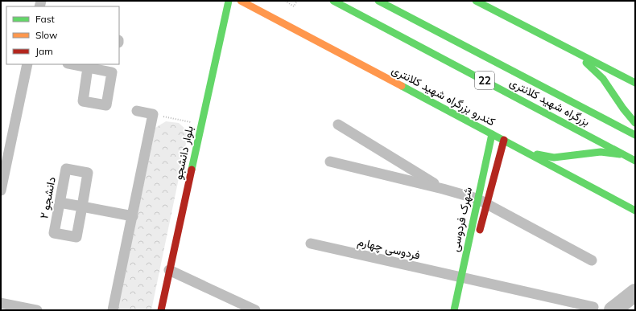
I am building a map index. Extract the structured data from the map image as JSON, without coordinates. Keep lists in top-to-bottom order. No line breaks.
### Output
{"streets":{"main road":["22","کندرو بزرگراه شهید کلانتری","بزرگراه شهید کلانتری","بلوار دانشجو","شهرک فردوسی"],"street":["۲ دانشجو","فردوسی چهارم"]},"crossings":[["کندرو بزرگراه شهید کلانتری","شهرک فردوسی"],["شهرک فردوسی","فردوسی چهارم"]],"legend":["Fast","Slow","Jam"]}
